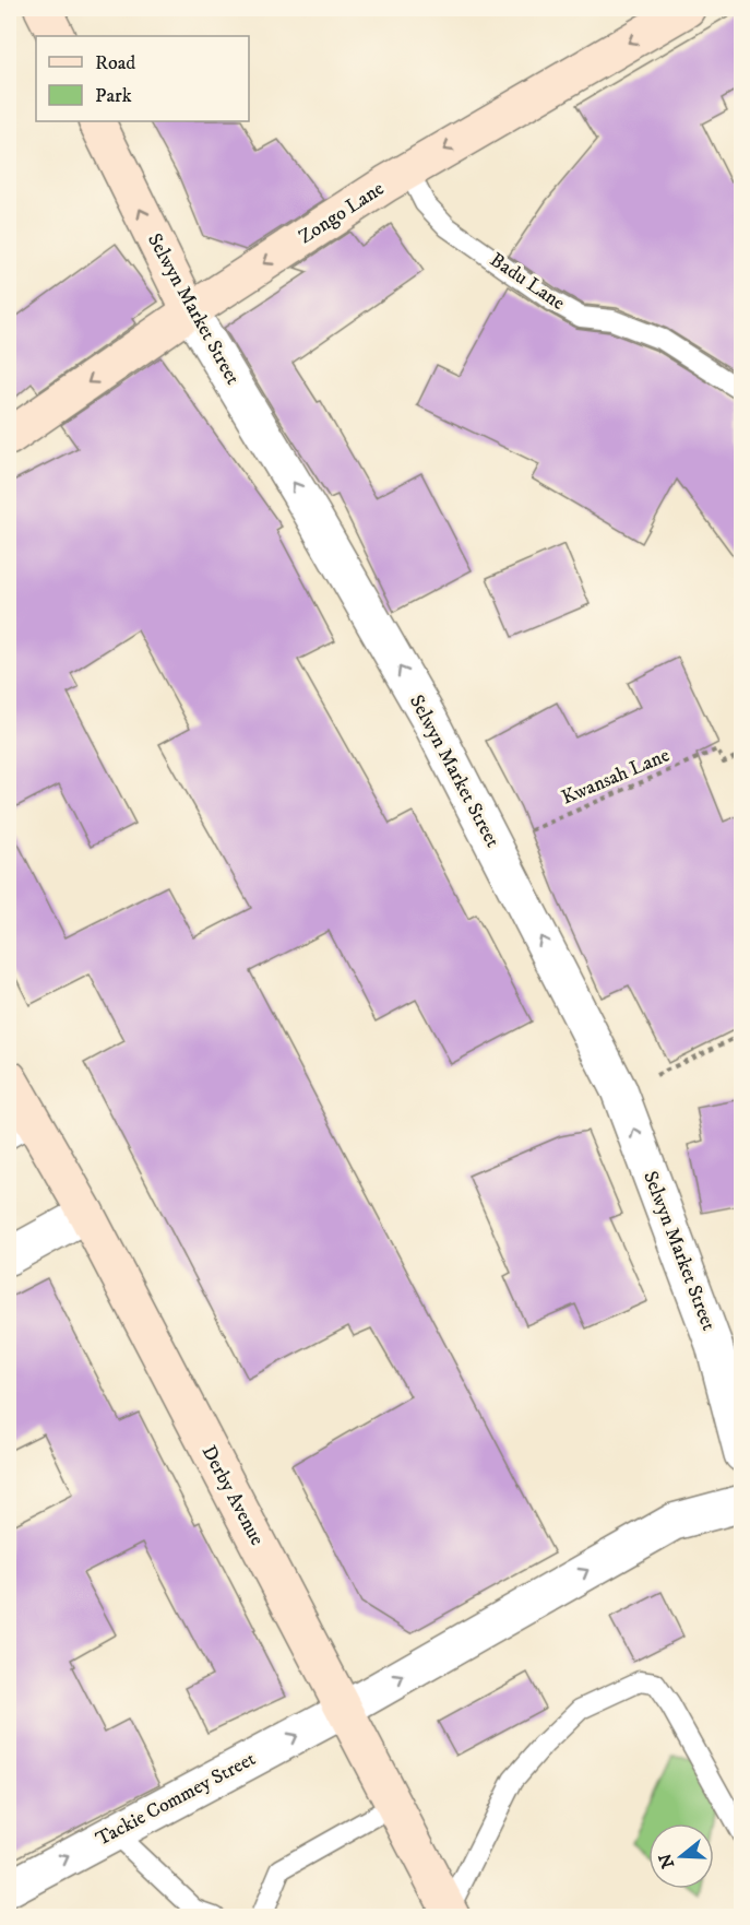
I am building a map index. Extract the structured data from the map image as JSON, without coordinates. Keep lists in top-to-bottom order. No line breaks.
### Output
{"streets":{"main road":["Zongo Lane","Selwyn Market Street","Derby Avenue"],"street":["Tackie Commey Street"],"lane":["Badu Lane"],"path":["Kwansah Lane"]},"crossings":[["Zongo Lane","Badu Lane"],["Zongo Lane","Selwyn Market Street"],["Selwyn Market Street","Kwansah Lane"],["Derby Avenue","Tackie Commey Street"]],"one_way":["Zongo Lane","Selwyn Market Street","Tackie Commey Street"],"legend":["Road","Park"],"north":"left"}
